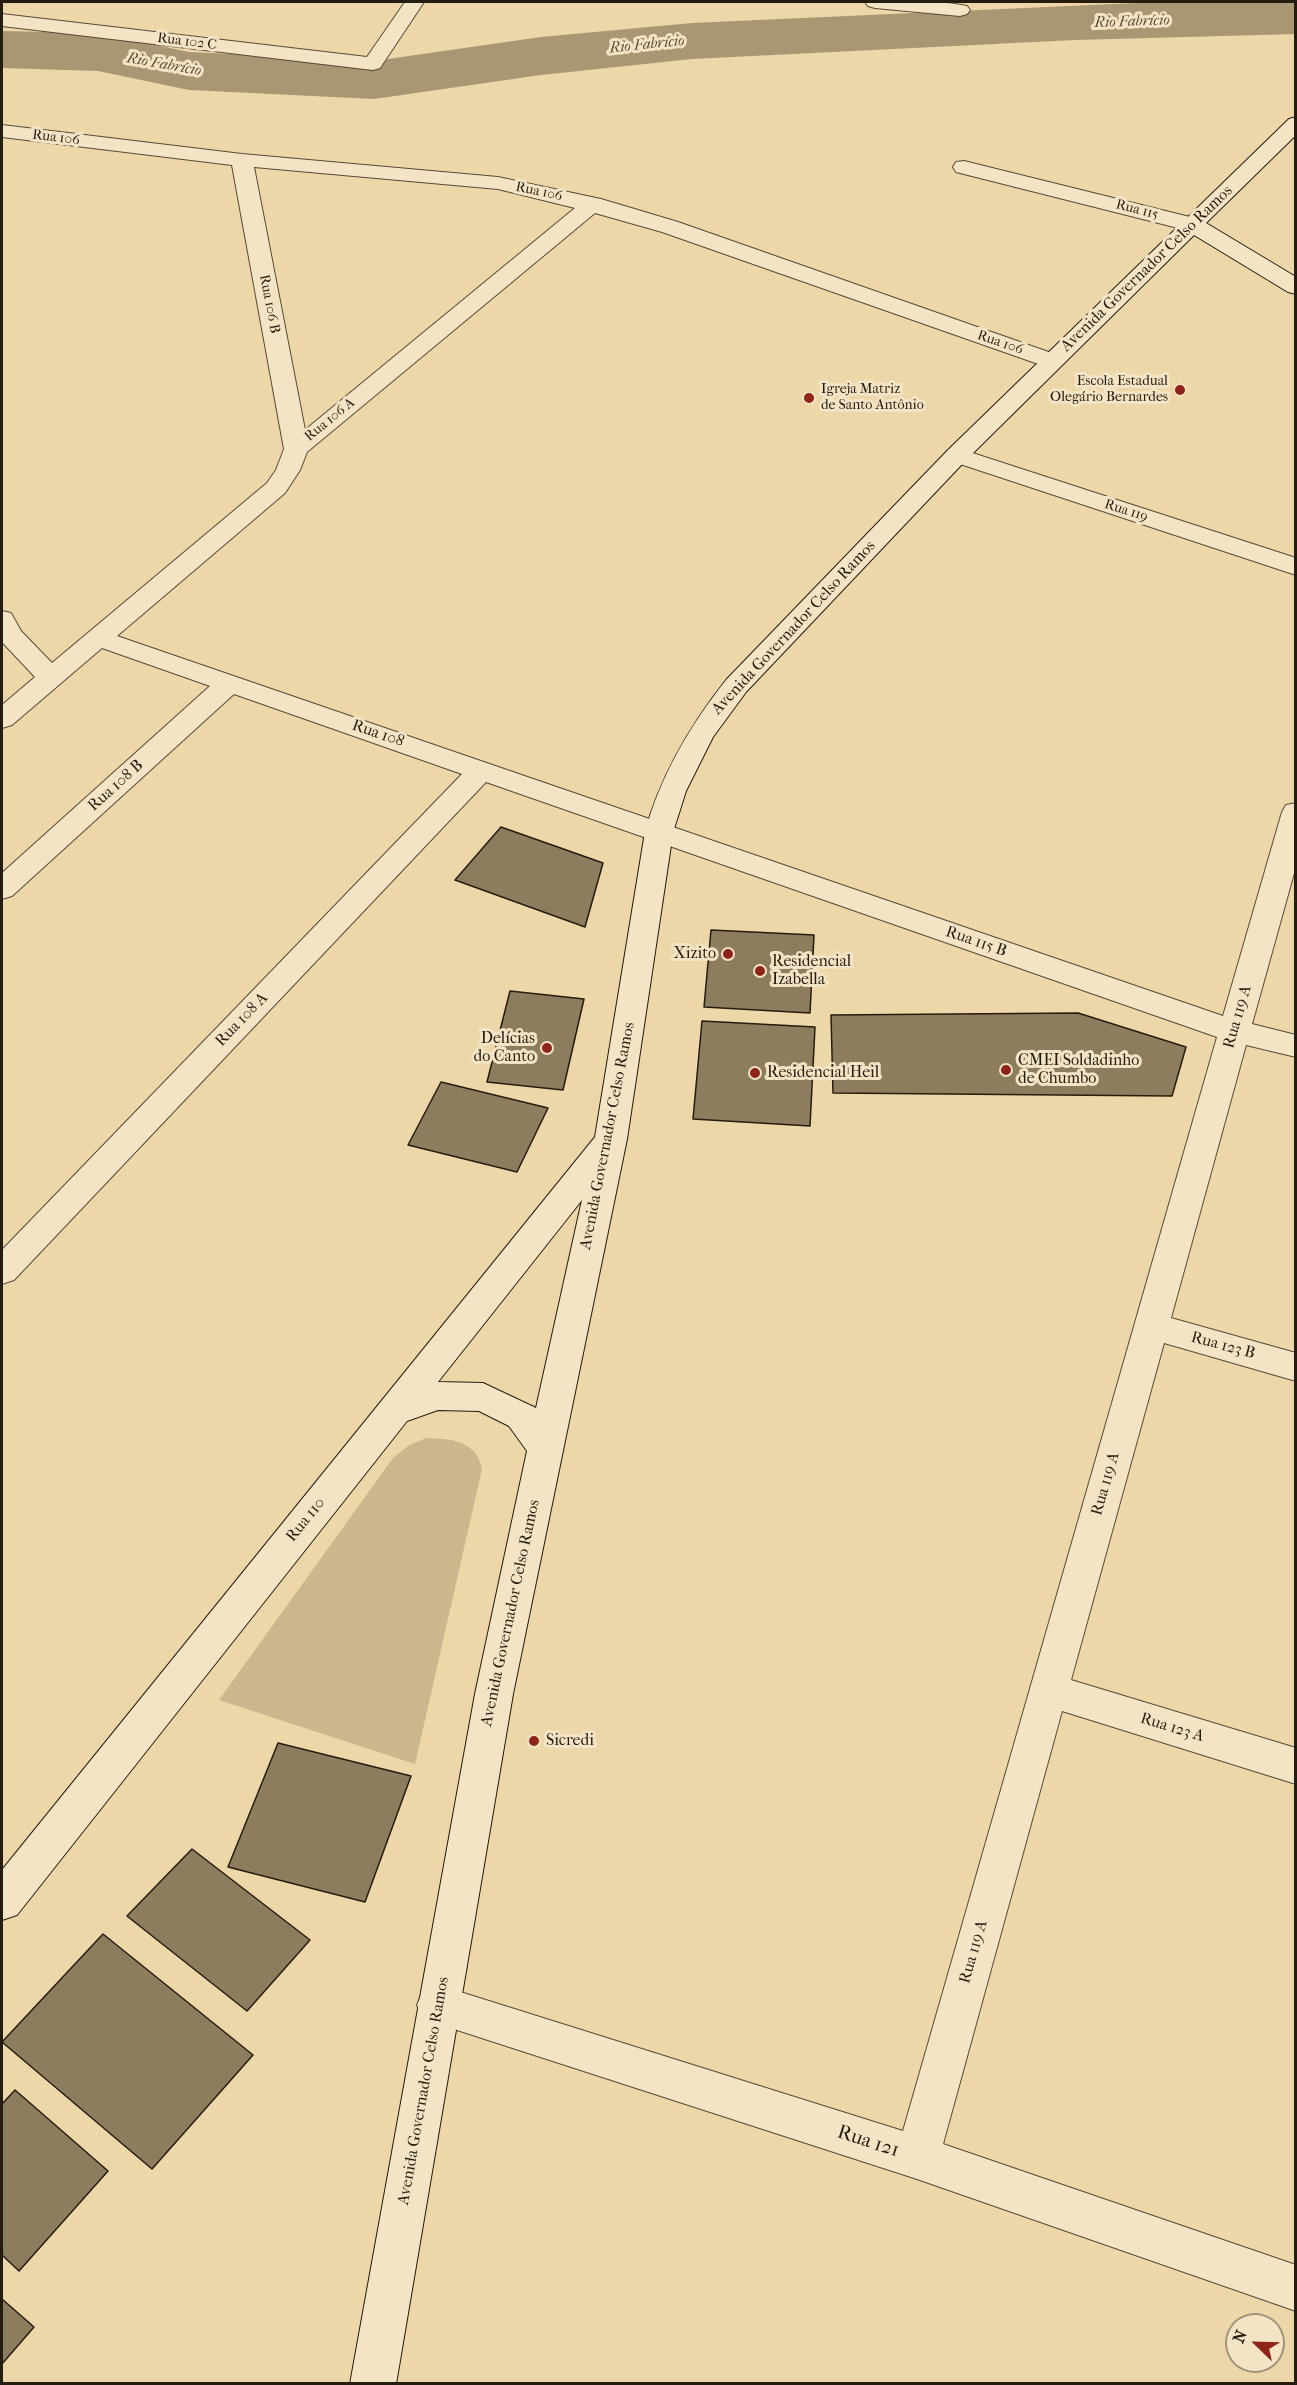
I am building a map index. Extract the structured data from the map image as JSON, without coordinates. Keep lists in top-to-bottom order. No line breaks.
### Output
{"streets":{"street":["Rua 102 C","Rua 106","Rua 115","Avenida Governador Celso Ramos","Rua 106 B","Rua 106 A","Rua 119","Rua 108","Rua 108 B","Rua 115 B","Rua 119 A","Rua 108 A","Rua 123 B","Rua 110","Rua 123 A","Rua 121"]},"crossings":[["Rua 106","Avenida Governador Celso Ramos"],["Rua 106","Rua 106 B"],["Rua 106","Rua 106 A"],["Rua 115","Avenida Governador Celso Ramos"],["Avenida Governador Celso Ramos","Rua 119"],["Avenida Governador Celso Ramos","Rua 108"],["Avenida Governador Celso Ramos","Rua 115 B"],["Avenida Governador Celso Ramos","Rua 110"],["Avenida Governador Celso Ramos","Rua 121"],["Rua 106 B","Rua 106 A"],["Rua 106 A","Rua 108"],["Rua 108","Rua 108 B"],["Rua 108","Rua 115 B"],["Rua 108","Rua 108 A"],["Rua 115 B","Rua 119 A"],["Rua 119 A","Rua 123 B"],["Rua 119 A","Rua 123 A"],["Rua 119 A","Rua 121"]],"water":["Rio Fabrício"],"places":["Escola Estadual Olegário Bernardes","Igreja Matriz de Santo Antônio","Xizito","Residencial Izabella","Delícias do Canto","CMEI Soldadinho de Chumbo","Residencial Heil","Sicredi"],"north":"top left"}
